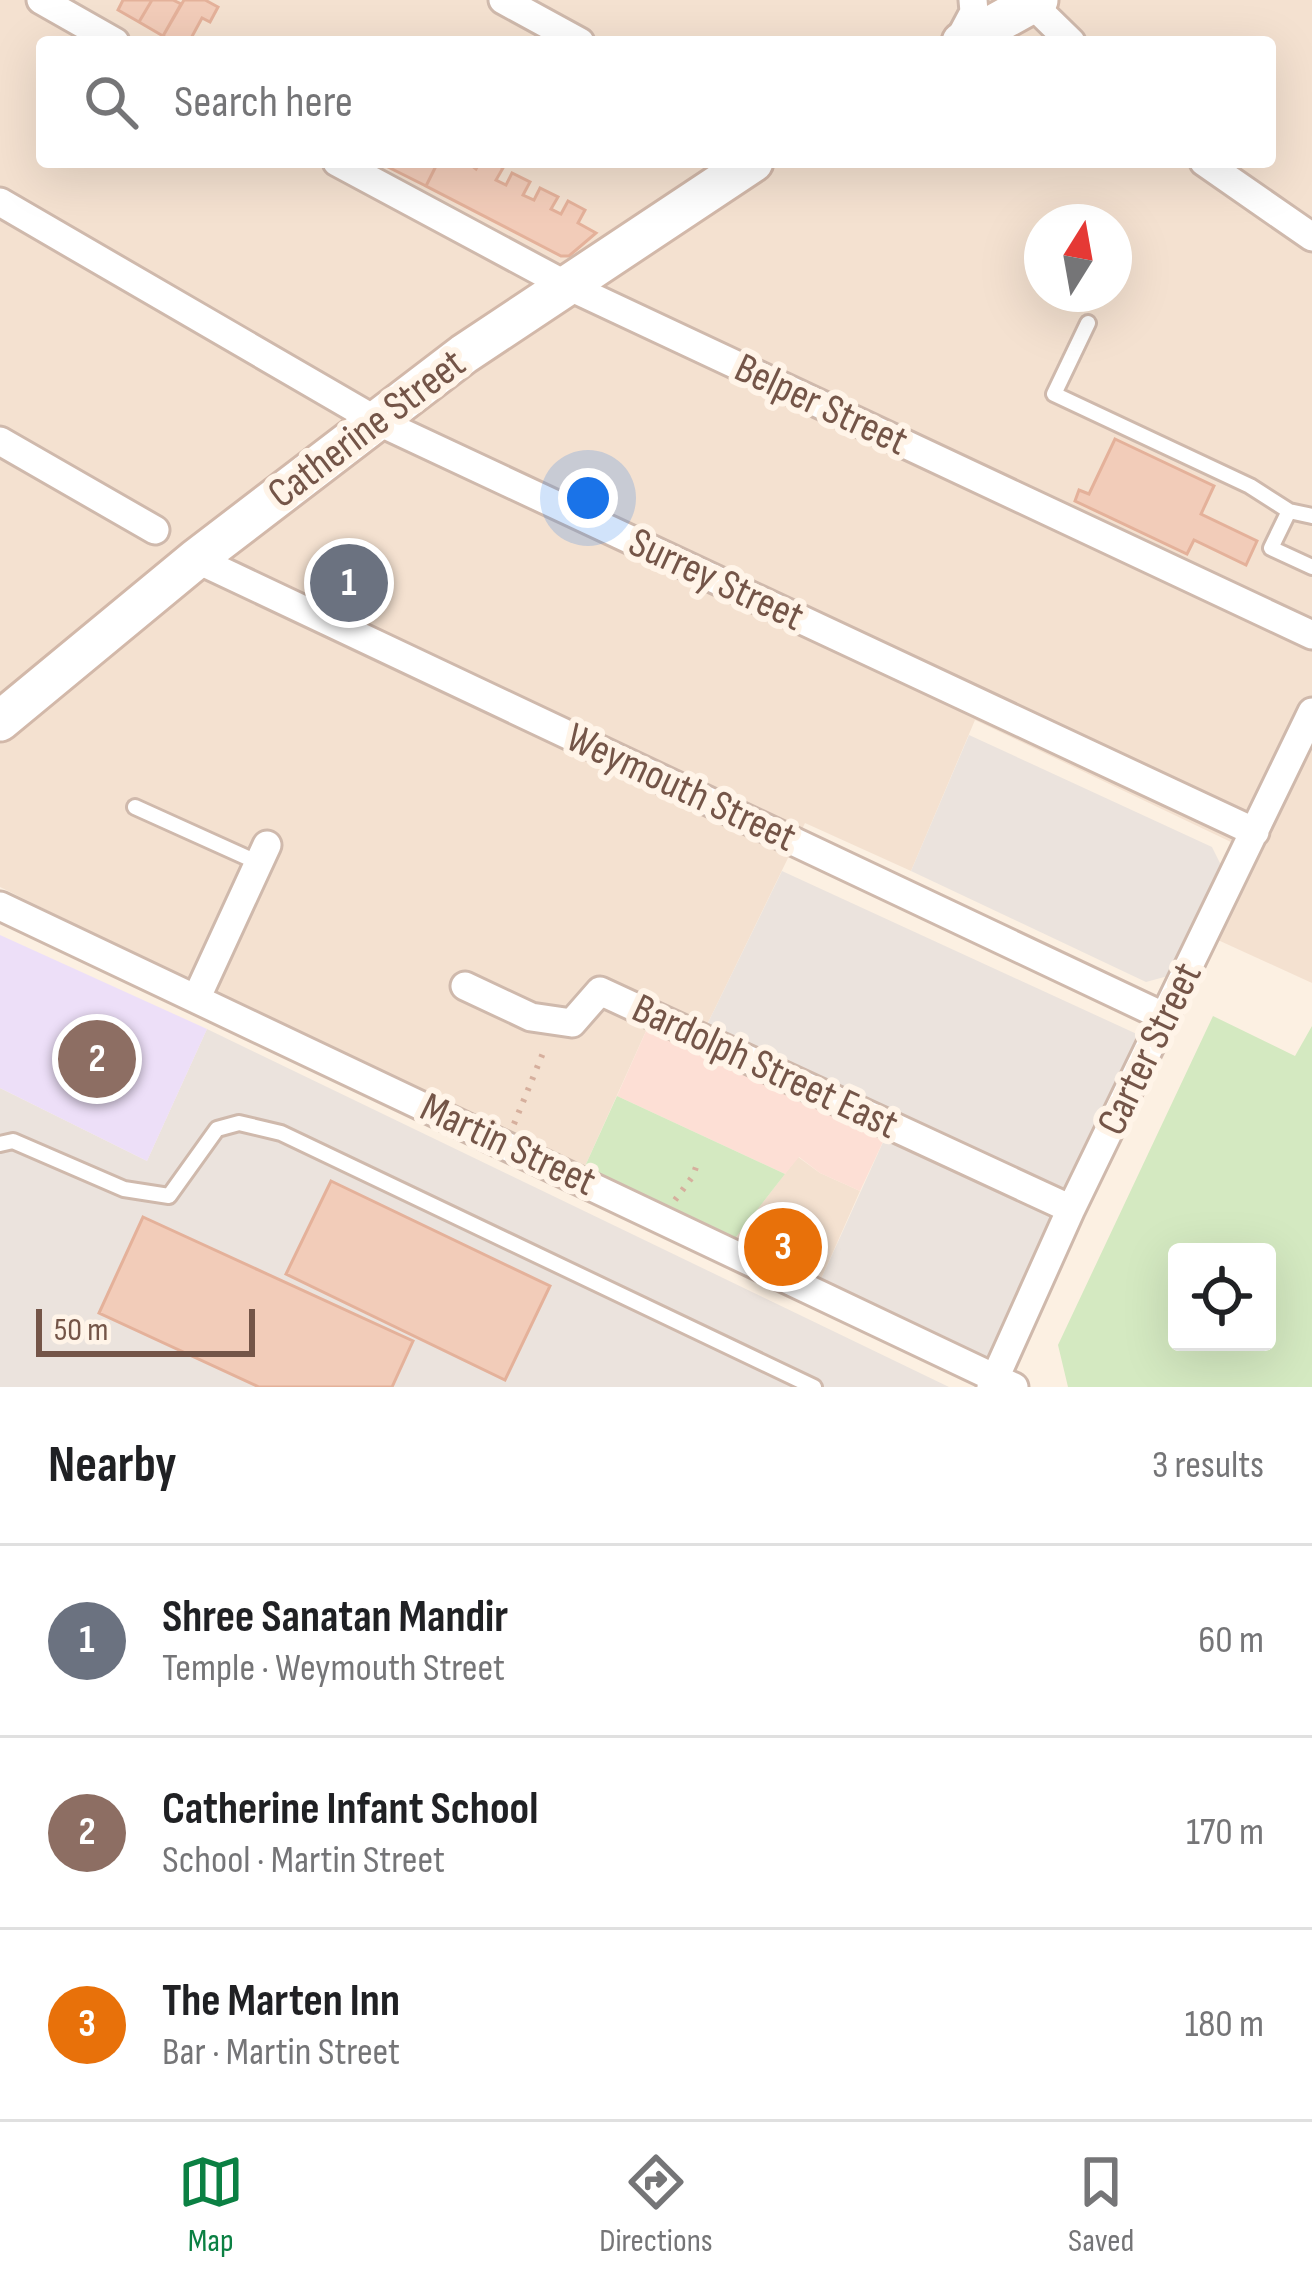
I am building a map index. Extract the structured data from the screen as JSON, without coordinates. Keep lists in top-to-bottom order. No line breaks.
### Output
{"streets":{"street":["Belper Street","Catherine Street","Surrey Street","Weymouth Street","Carter Street","Bardolph Street East","Martin Street"]},"crossings":[["Belper Street","Catherine Street"],["Catherine Street","Surrey Street"],["Catherine Street","Weymouth Street"],["Surrey Street","Carter Street"],["Weymouth Street","Carter Street"],["Carter Street","Bardolph Street East"],["Carter Street","Martin Street"]],"scale_bar":"50 m","north":"top","page":{"search":"Search here","pins":["1","2","3"],"scale":"50 m","heading":["Nearby","3 results"],"list":[{"mark":"1","name":"Shree Sanatan Mandir","note":"Temple · Weymouth Street","value":"60 m"},{"mark":"2","name":"Catherine Infant School","note":"School · Martin Street","value":"170 m"},{"mark":"3","name":"The Marten Inn","note":"Bar · Martin Street","value":"180 m"}],"nav":["Map","Directions","Saved"]}}
